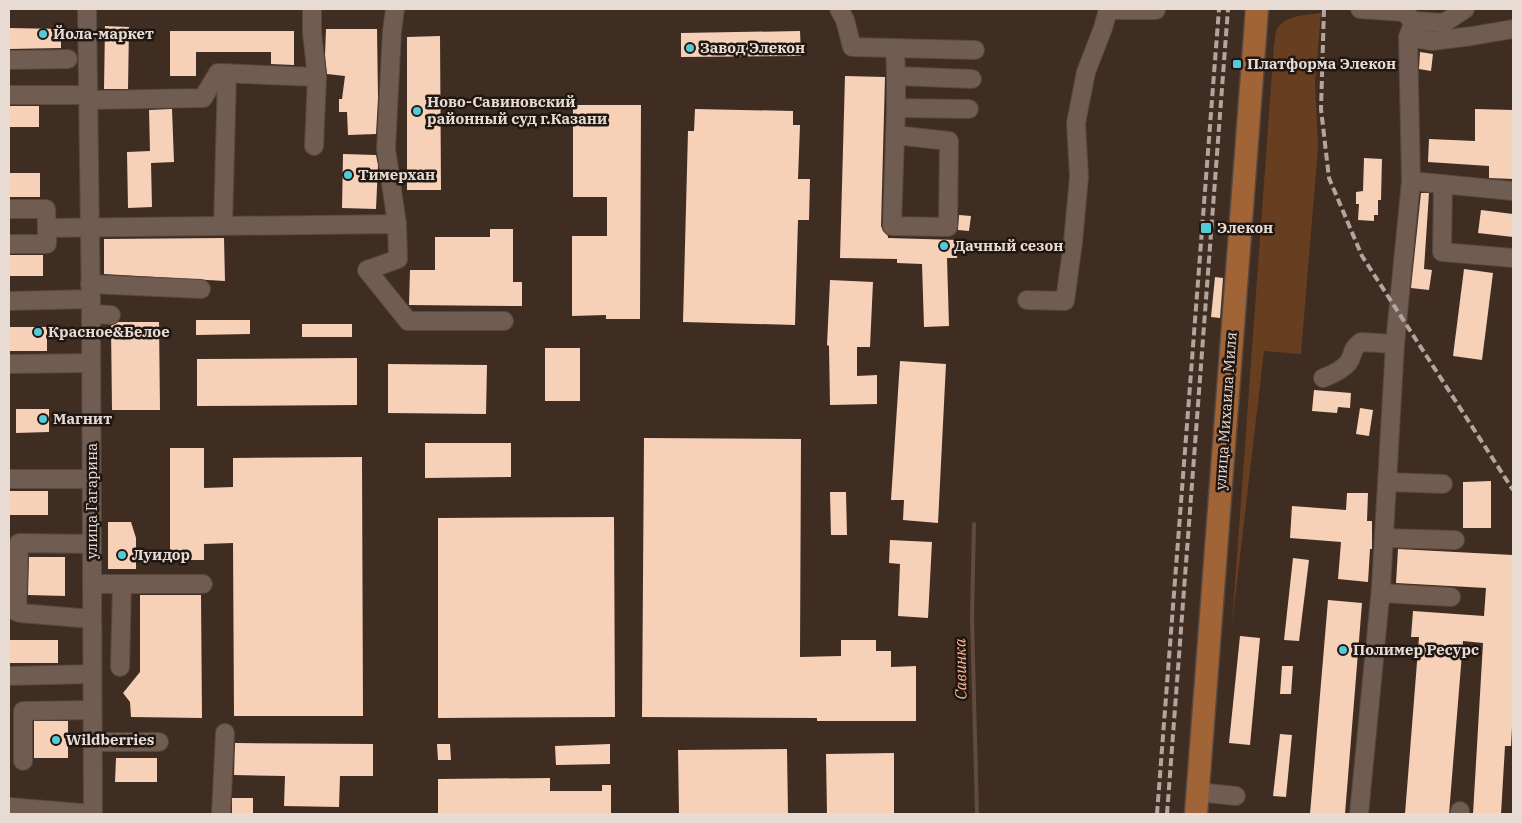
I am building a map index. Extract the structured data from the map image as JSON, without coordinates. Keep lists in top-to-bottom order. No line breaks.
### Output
{"streets":{"main road":["улица Михаила Миля"],"street":["улица Гагарина"]},"water":["Савинка"],"places":{"other":["Йола-маркет","Завод Элекон","Ново-Савиновский районный суд г.Казани","Тимерхан","Дачный сезон","Красное&Белое","Магнит","Луидор","Полимер Ресурс","Wildberries"],"transit":["Платформа Элекон","Элекон"]}}
